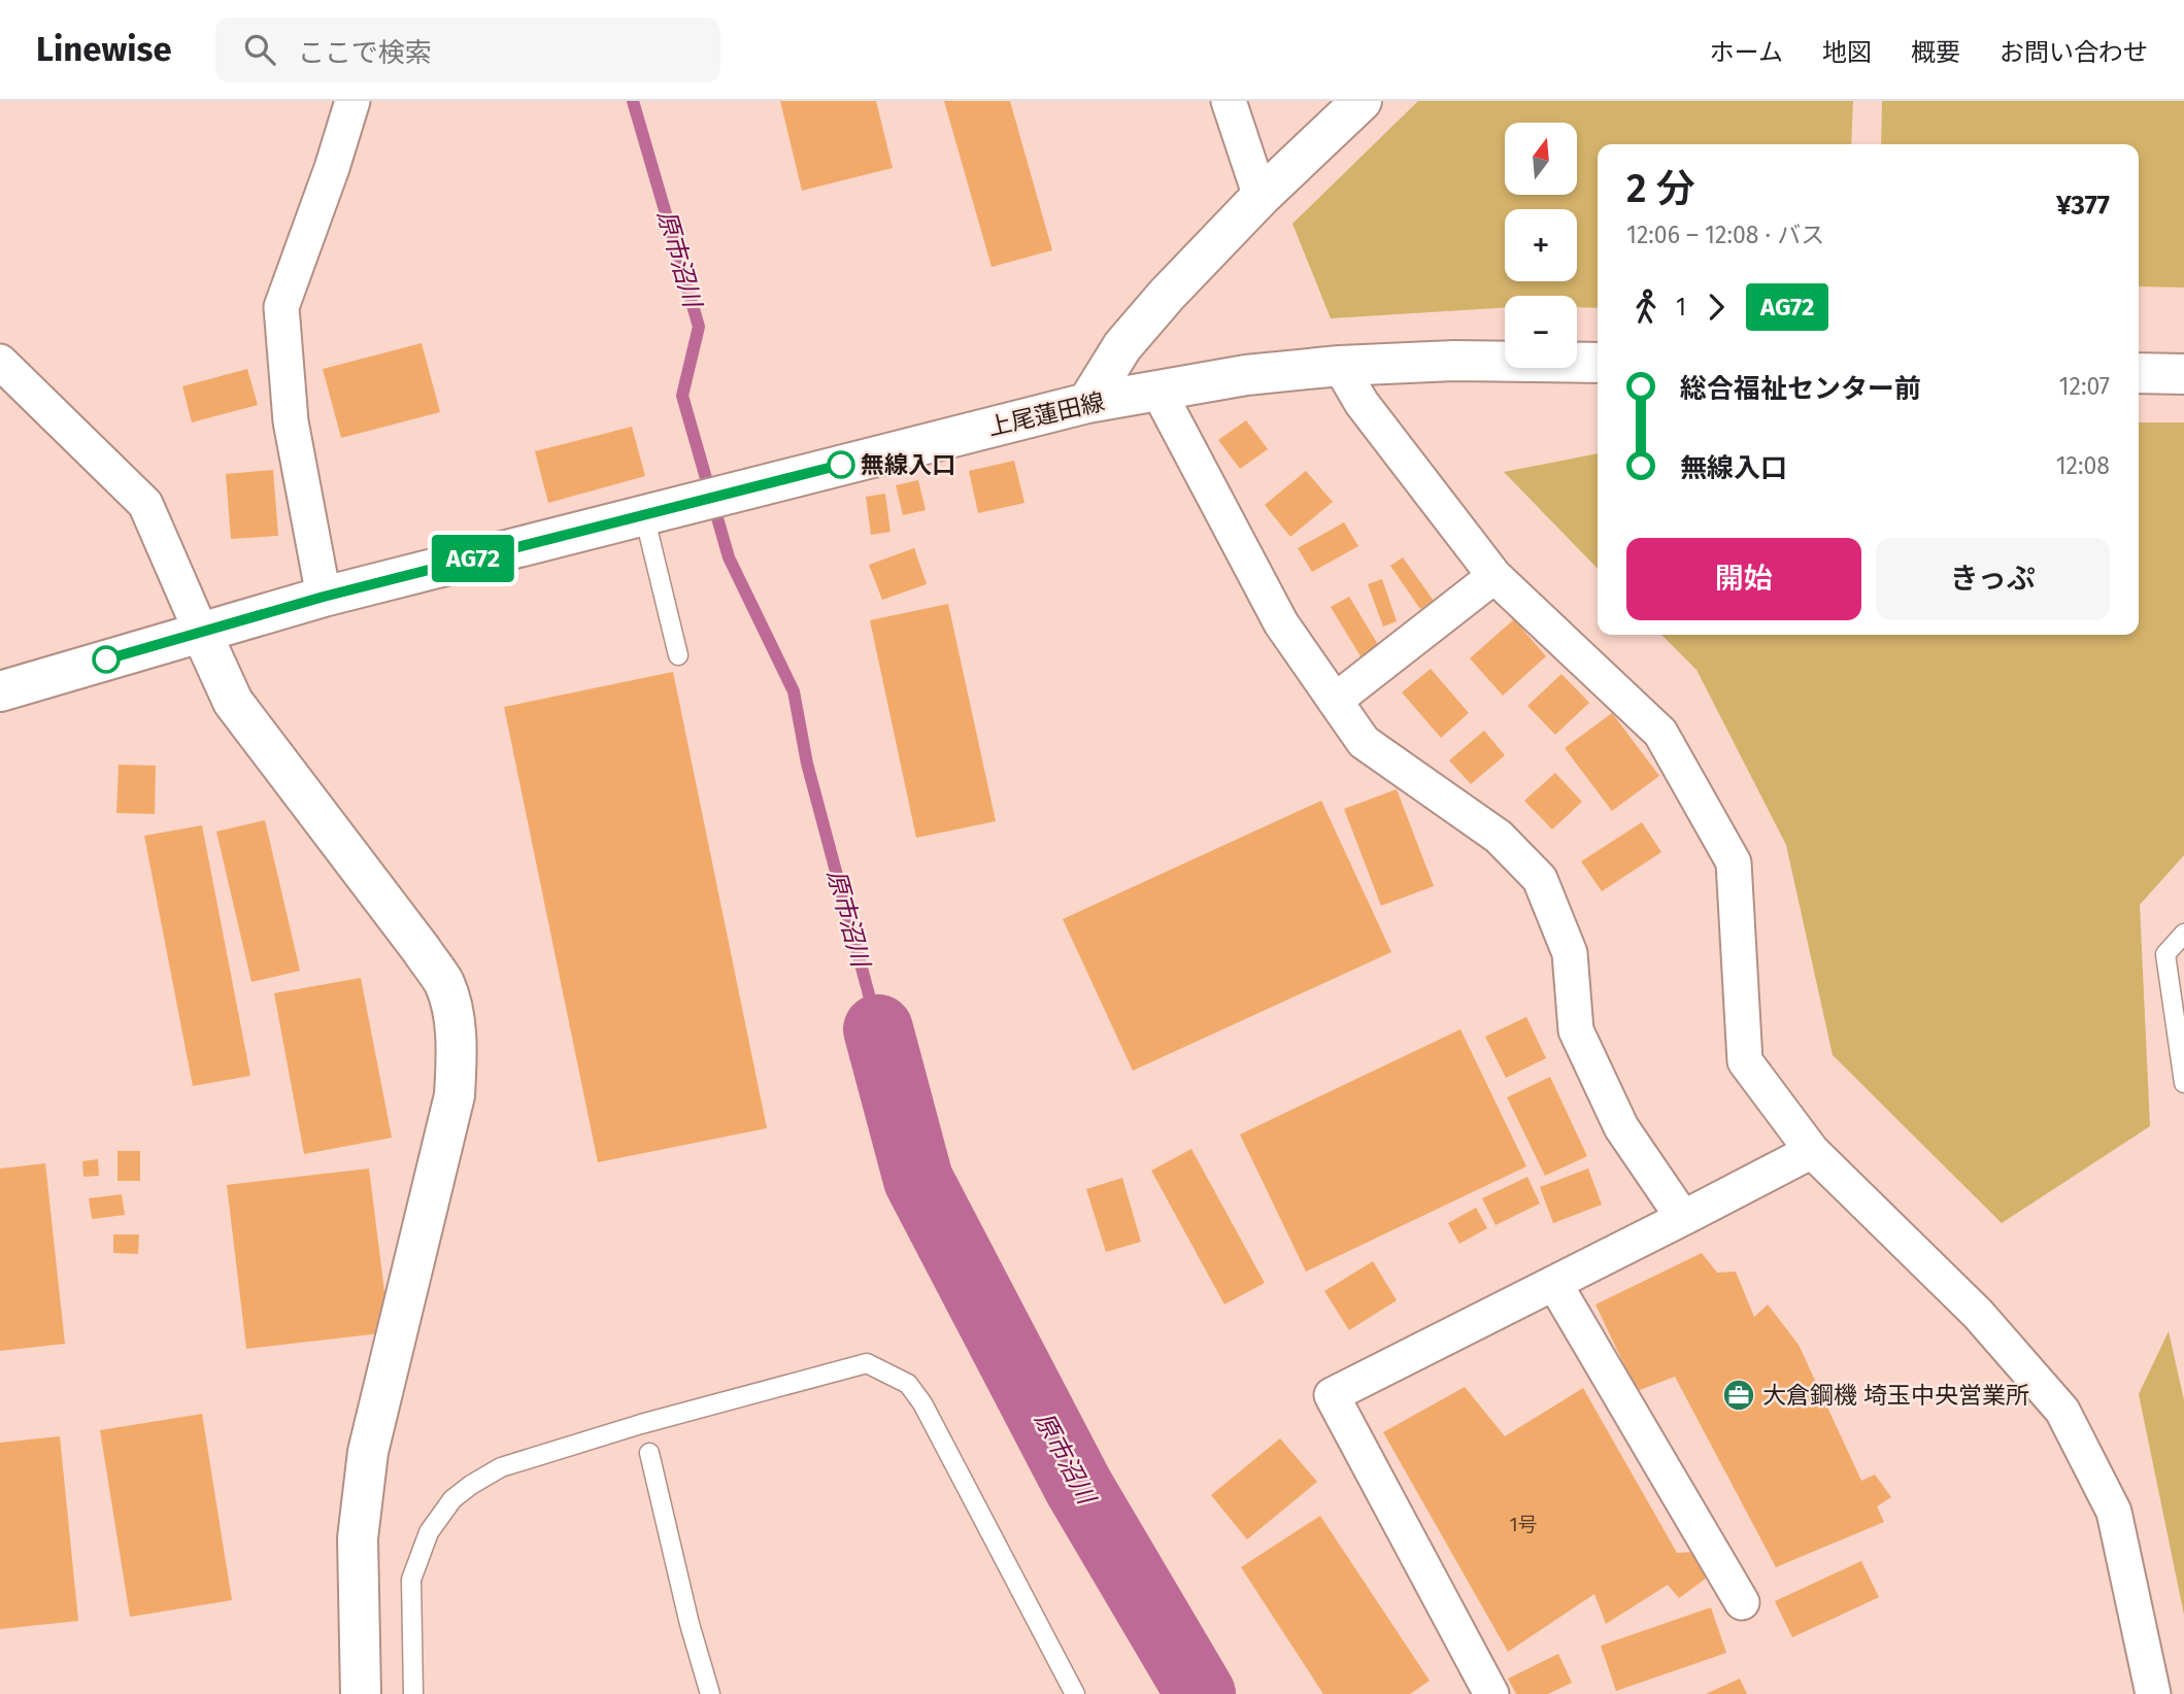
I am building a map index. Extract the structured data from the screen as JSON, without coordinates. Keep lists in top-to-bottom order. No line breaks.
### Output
{"streets":{"main road":["上尾蓮田線"]},"water":["原市沼川"],"places":{"other":["無線入口"],"office":["大倉鋼機 埼玉中央営業所"]},"lines":["bus line AG72"],"house_numbers":["1号"],"north":"top","page":{"header":"Linewise","search":"ここで検索","nav":["ホーム","地図","概要","お問い合わせ"],"on_map":"AG72","map_buttons":["+","−"],"heading":["2 分","12:06 – 12:08 · バス","¥377"],"legs":["1","AG72"],"list":[{"name":"総合福祉センター前","value":"12:07"},{"name":"無線入口","value":"12:08"}],"buttons":["開始","きっぷ"]}}
